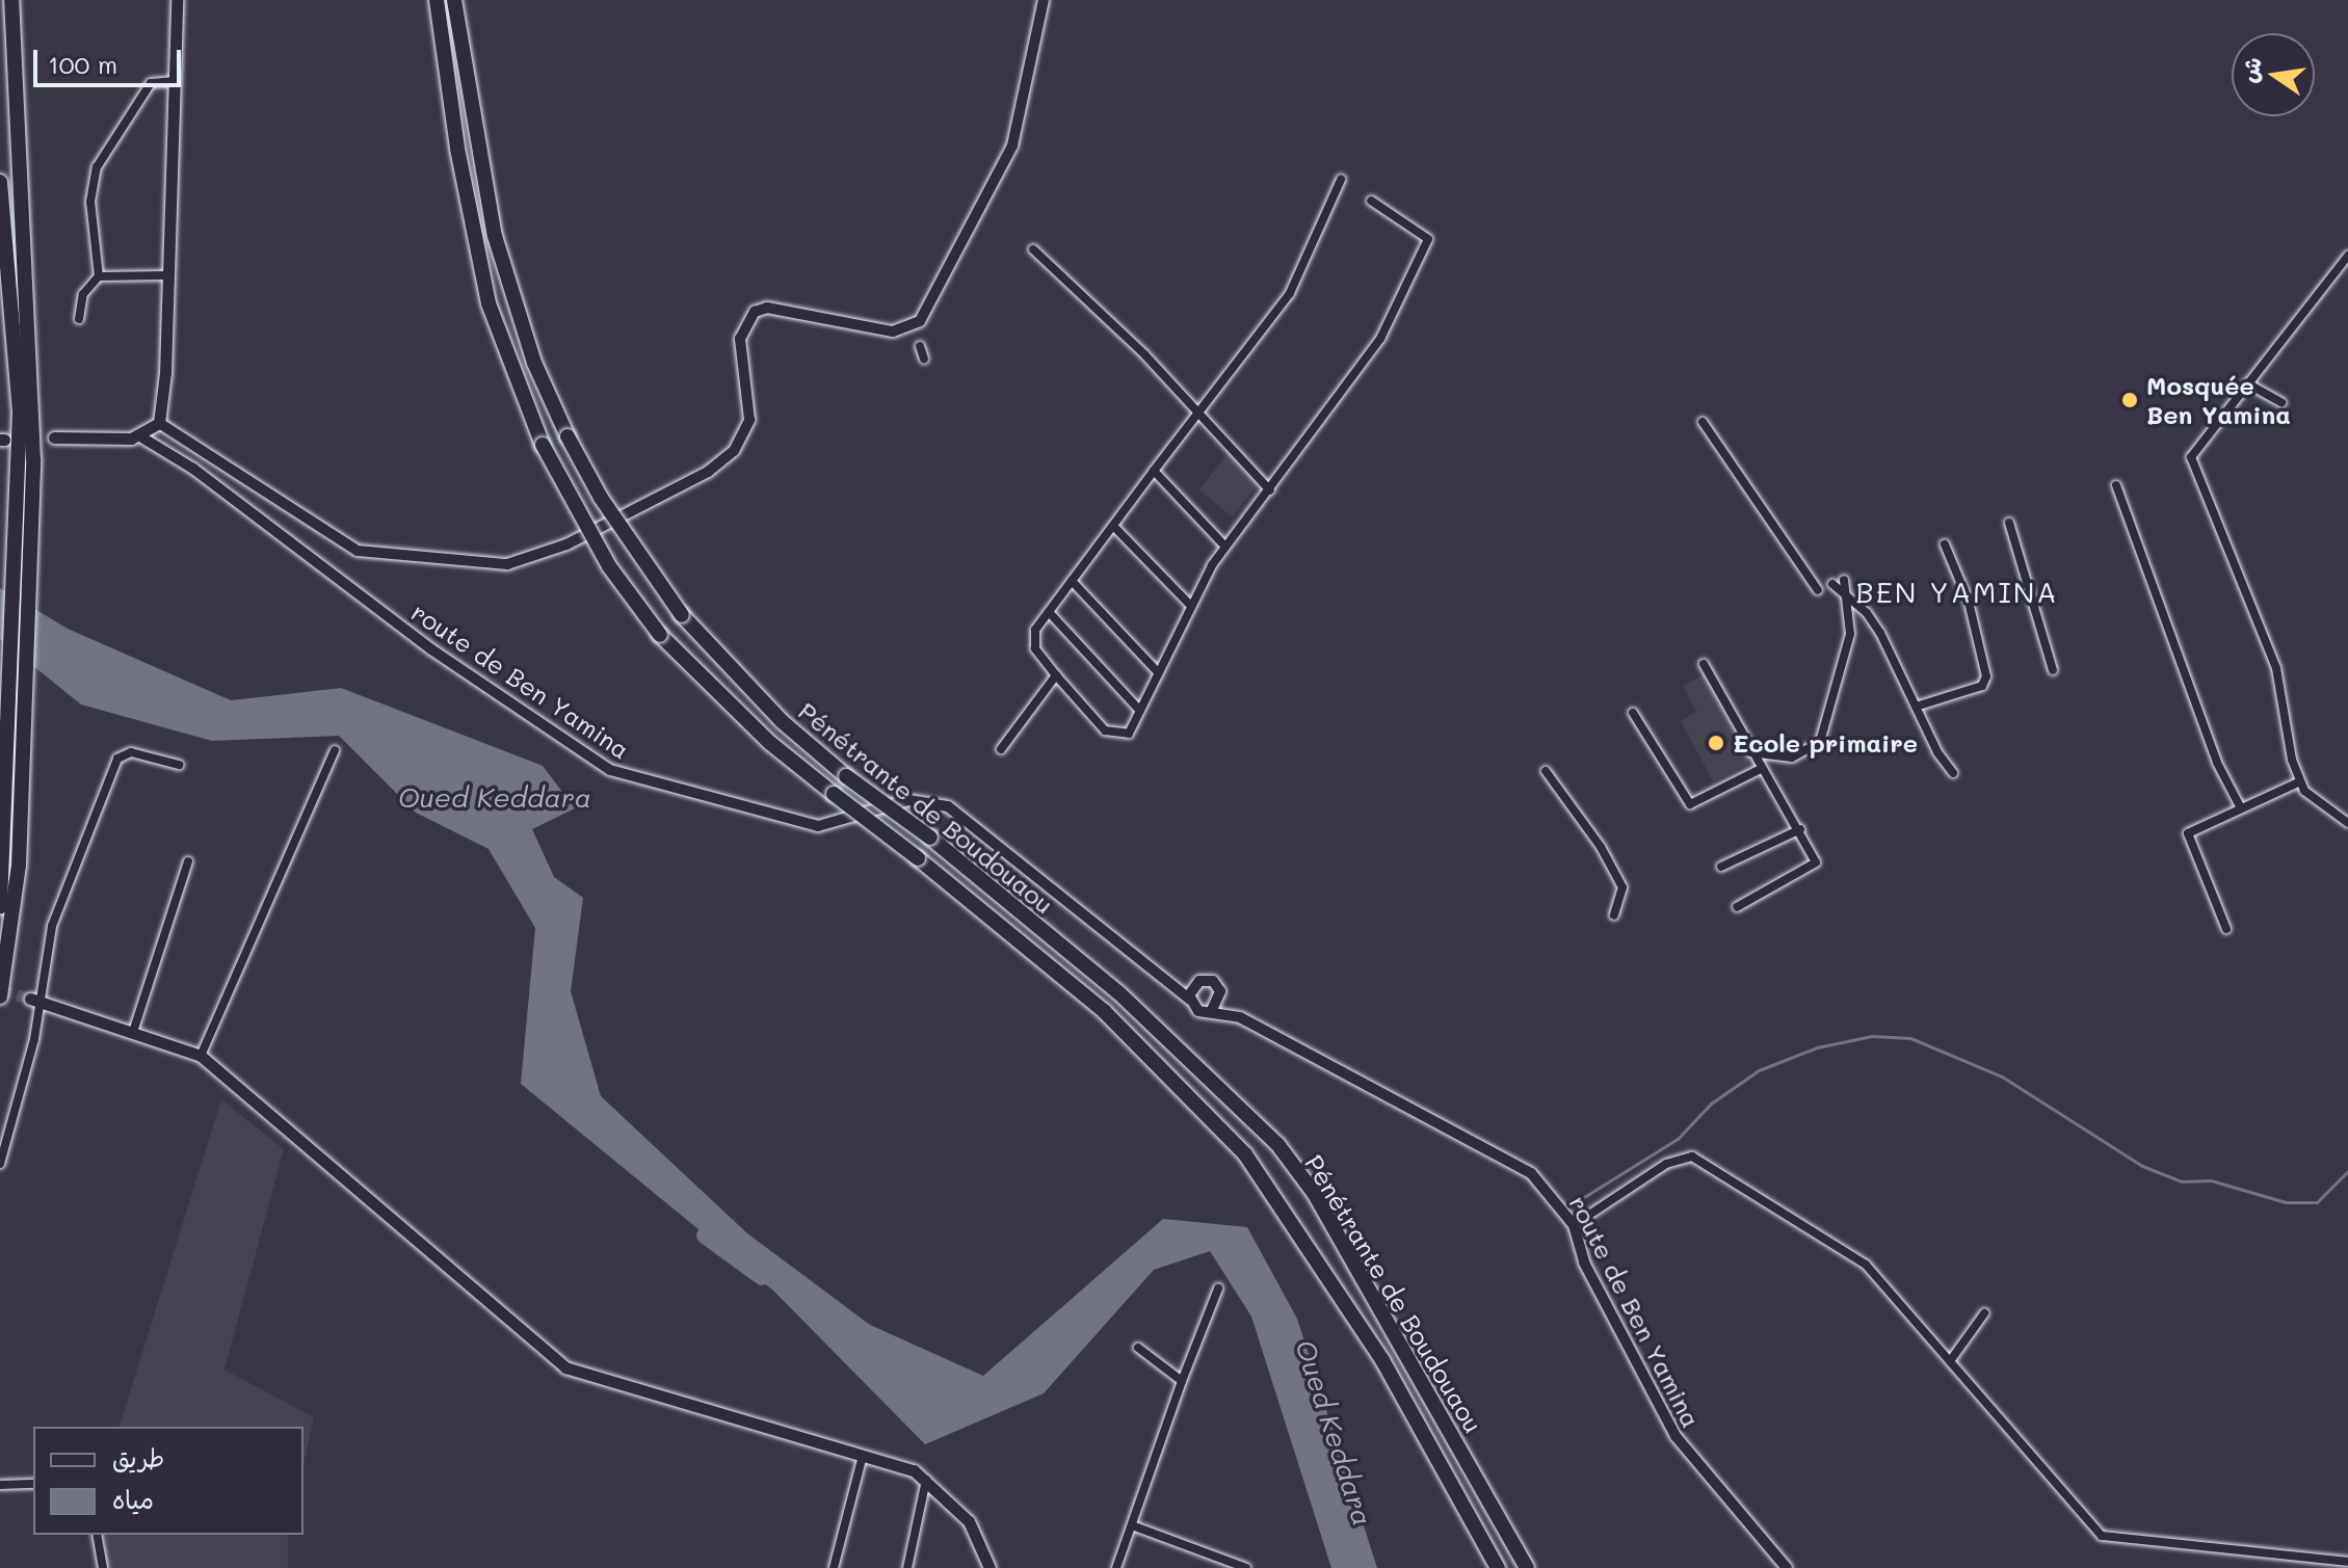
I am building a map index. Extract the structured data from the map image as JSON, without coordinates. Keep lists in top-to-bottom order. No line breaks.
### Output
{"streets":{"highway":["Pénétrante de Boudouaou"],"street":["route de Ben Yamina"]},"districts":["BEN YAMINA"],"water":["Oued Keddara"],"places":["Mosquée Ben Yamina","Ecole primaire"],"legend":["طريق","مياه"],"scale_bar":"100 m","north":"left"}
